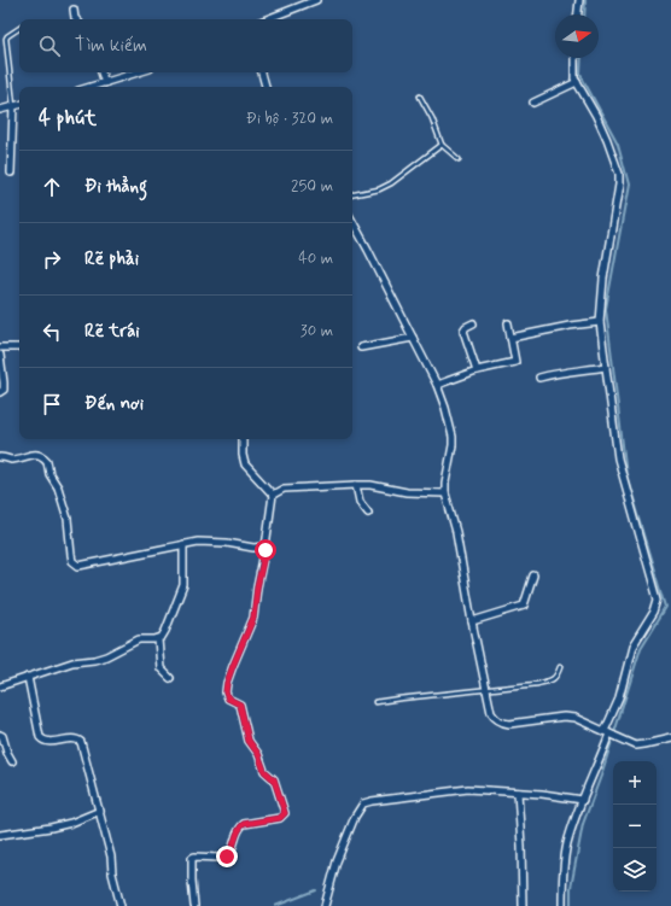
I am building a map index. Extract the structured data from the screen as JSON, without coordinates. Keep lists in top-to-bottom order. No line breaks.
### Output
{"north":"right","page":{"search":"Tìm kiếm","heading":["4 phút","Đi bộ · 320 m"],"list":[["Đi thẳng","250 m"],["Rẽ phải","40 m"],["Rẽ trái","30 m"],"Đến nơi"],"map_buttons":["+","−"]}}
